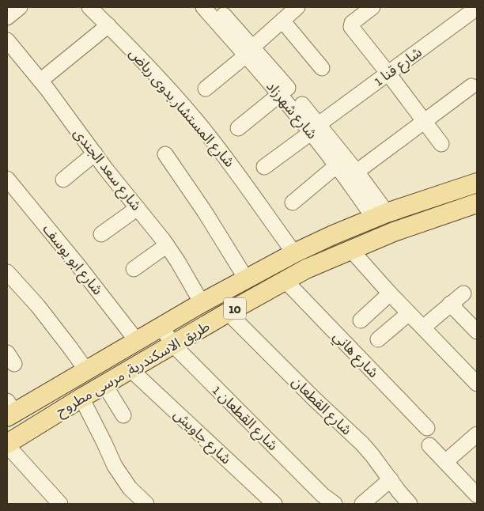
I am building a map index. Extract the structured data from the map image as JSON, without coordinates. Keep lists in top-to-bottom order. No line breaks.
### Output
{"streets":{"main road":["10","طريق الاسكندرية, مرسى مطروح"],"street":["شارع قنا 1","شارع المستشار بدوى رياض","شارع شهرزاد","شارع سعد الجندى","شارع ابو يوسف","شارع هاني","شارع القطعان","شارع القطعان 1","شارع جاويش"]},"crossings":[["شارع قنا 1","شارع شهرزاد"],["شارع المستشار بدوى رياض","طريق الاسكندرية, مرسى مطروح"],["شارع شهرزاد","طريق الاسكندرية, مرسى مطروح"],["شارع سعد الجندى","طريق الاسكندرية, مرسى مطروح"],["شارع ابو يوسف","طريق الاسكندرية, مرسى مطروح"],["شارع هاني","طريق الاسكندرية, مرسى مطروح"],["طريق الاسكندرية, مرسى مطروح","شارع القطعان"],["طريق الاسكندرية, مرسى مطروح","شارع القطعان 1"],["طريق الاسكندرية, مرسى مطروح","شارع جاويش"]]}
